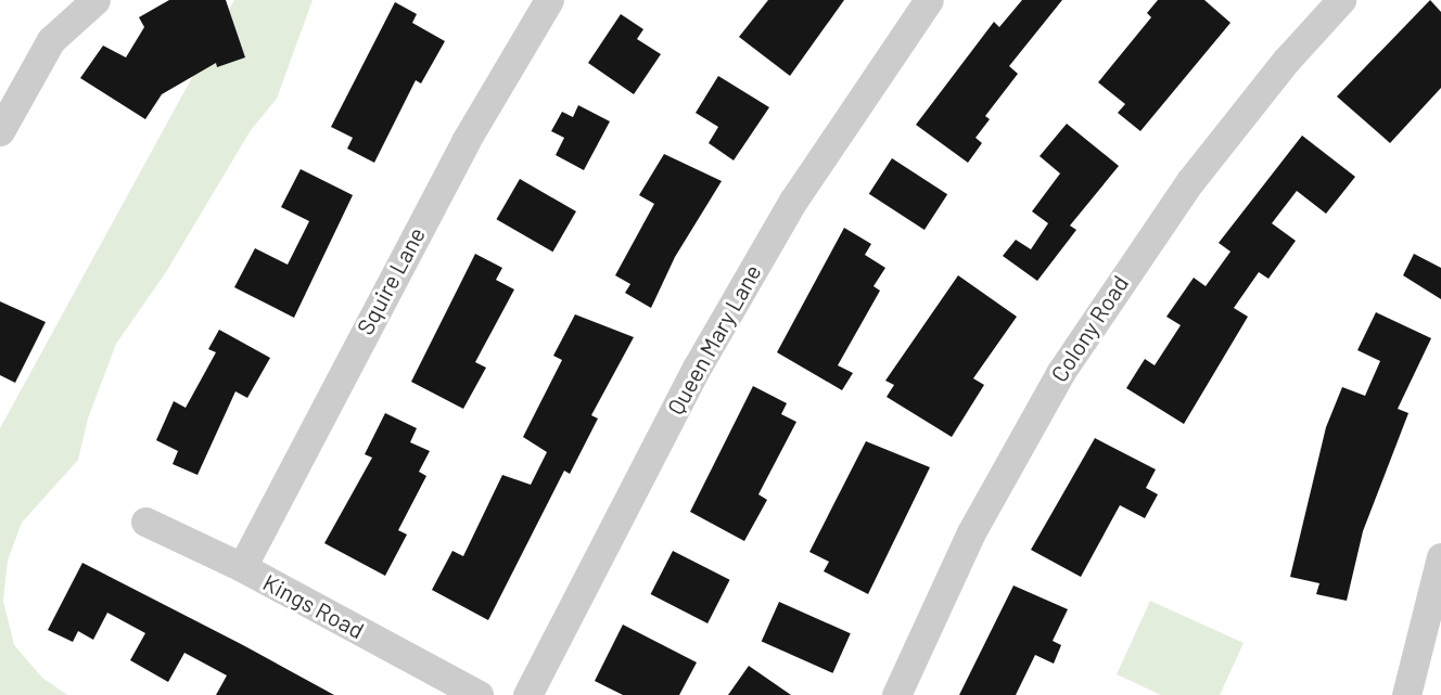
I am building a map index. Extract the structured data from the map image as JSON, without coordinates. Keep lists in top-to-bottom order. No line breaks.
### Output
{"streets":{"street":["Squire Lane","Colony Road","Queen Mary Lane","Kings Road"]},"crossings":[["Squire Lane","Kings Road"]]}
